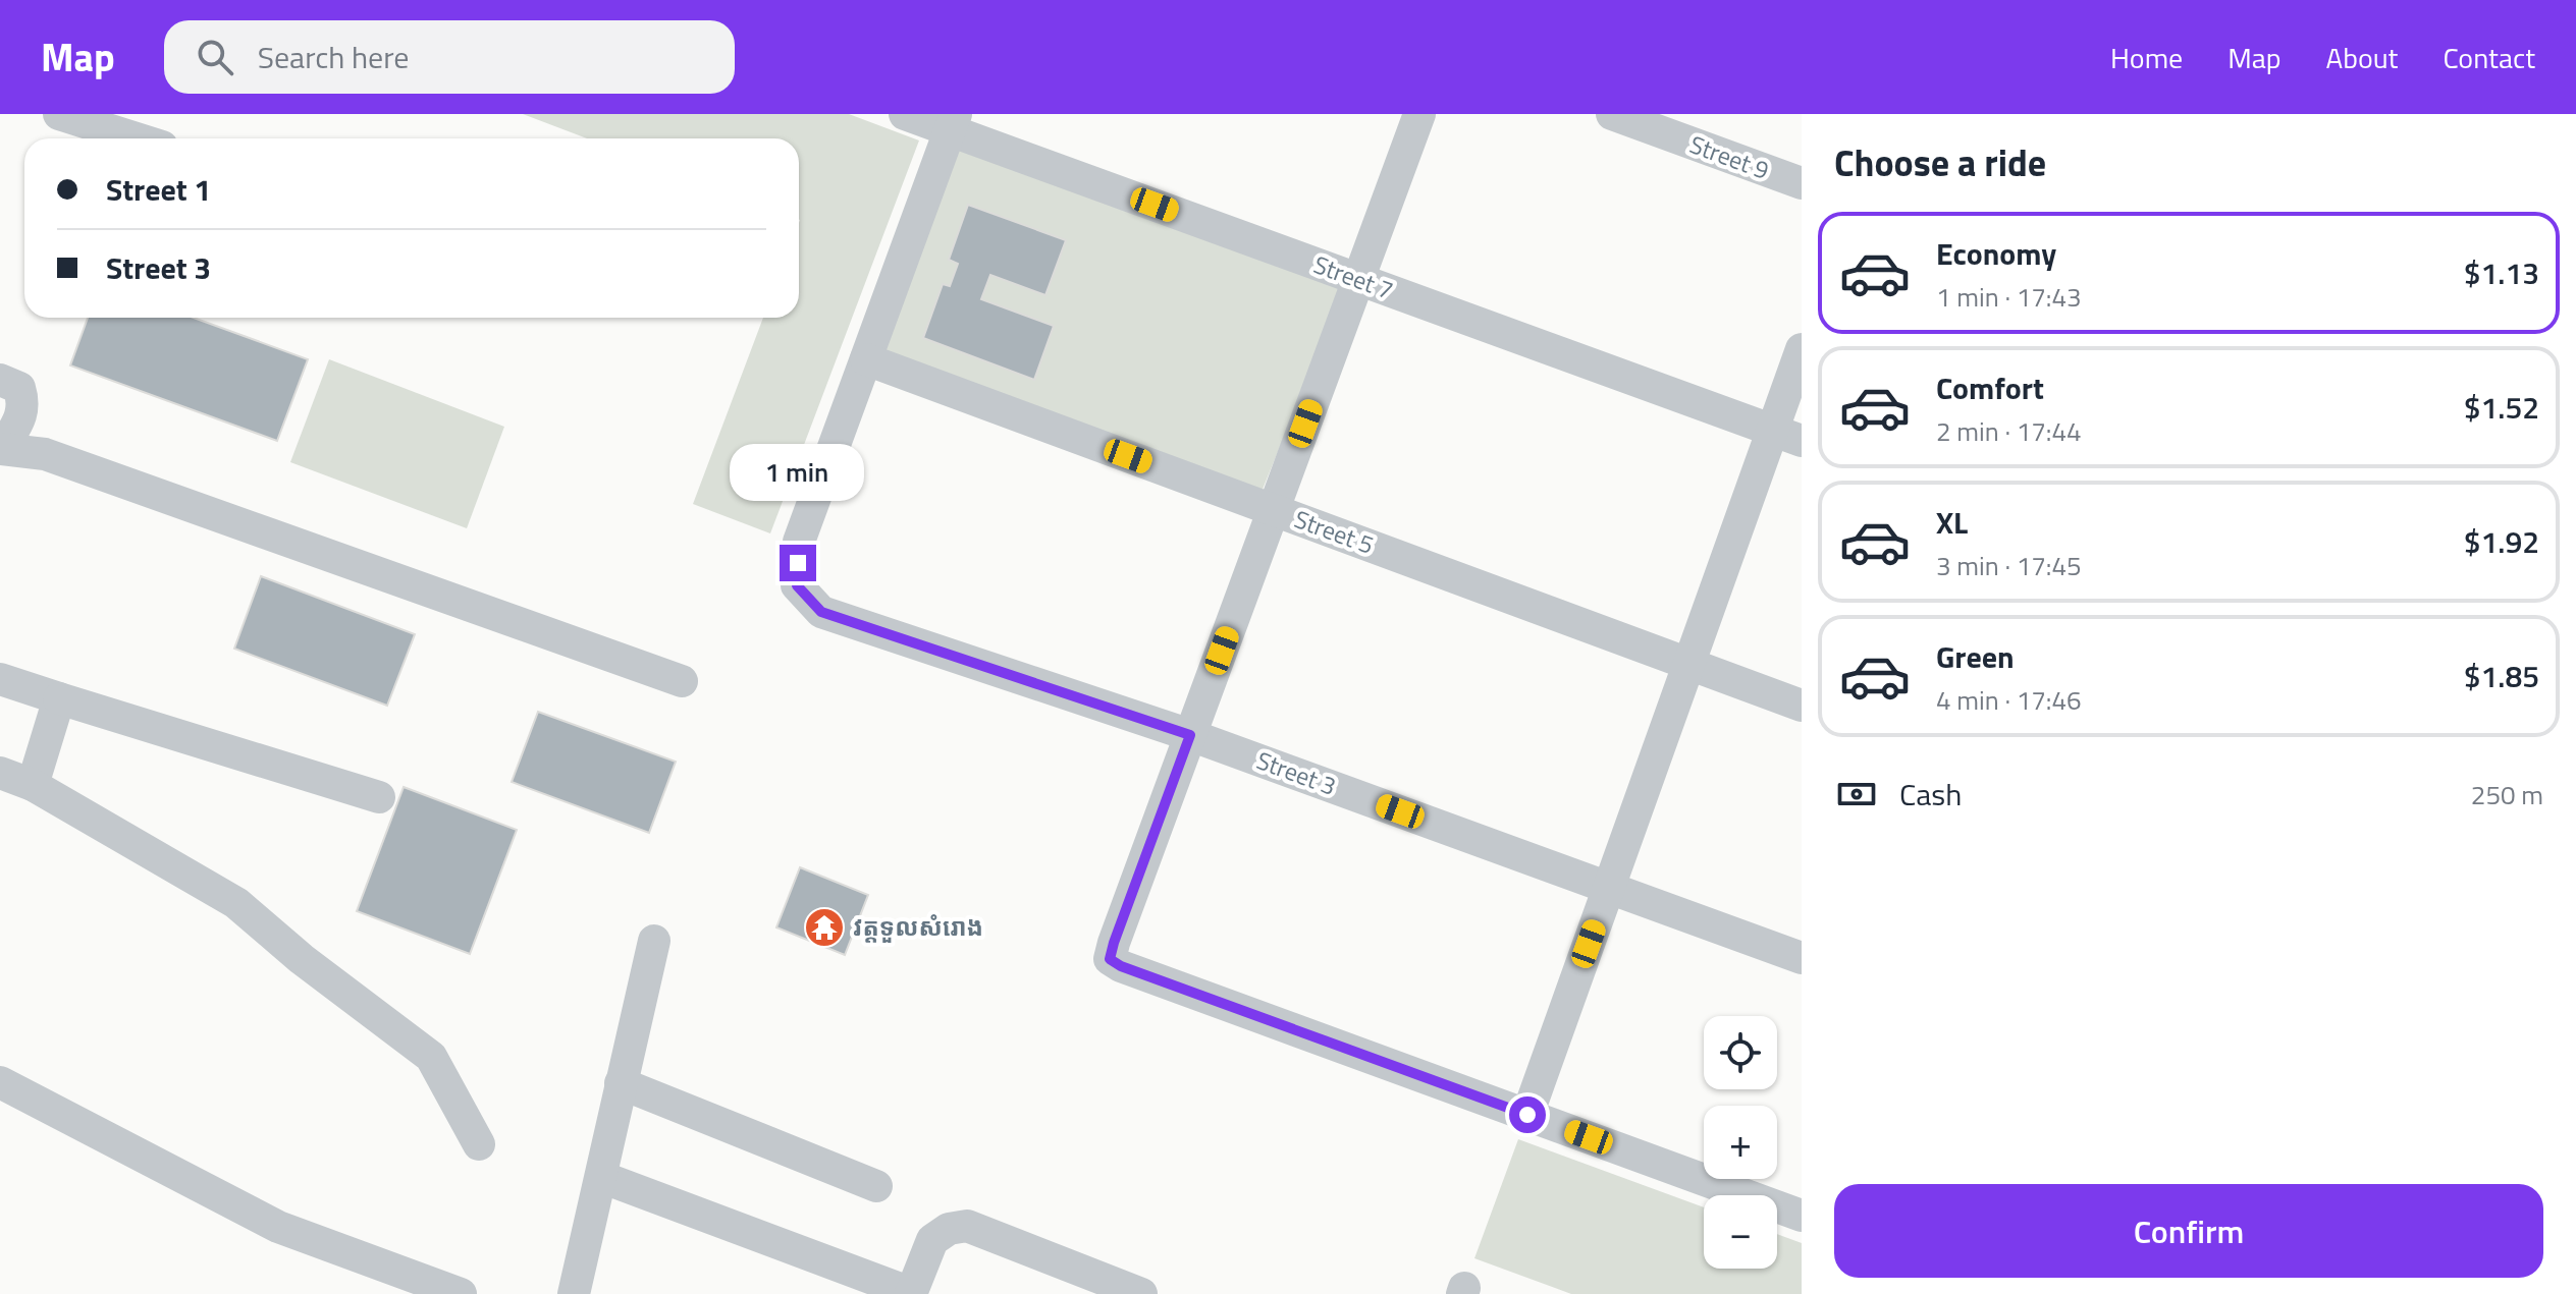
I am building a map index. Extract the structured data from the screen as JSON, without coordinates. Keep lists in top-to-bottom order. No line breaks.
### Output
{"streets":{"street":["Street 9","Street 7","Street 5","Street 3"]},"crossings":[["Street 5","Street 3"]],"places":{"temple":["វត្តទួលសំរោង"]},"page":{"header":"Map","search":"Search here","nav":["Home","Map","About","Contact"],"heading":"Choose a ride","banner":["Street 1","Street 3"],"list":[{"name":"Economy","note":"1 min · 17:43","value":"$1.13"},{"name":"Comfort","note":"2 min · 17:44","value":"$1.52"},{"name":"XL","note":"3 min · 17:45","value":"$1.92"},{"name":"Green","note":"4 min · 17:46","value":"$1.85"}],"bubble":"1 min","pay":["Cash","250 m"],"map_buttons":["+","−"],"buttons":"Confirm"}}
